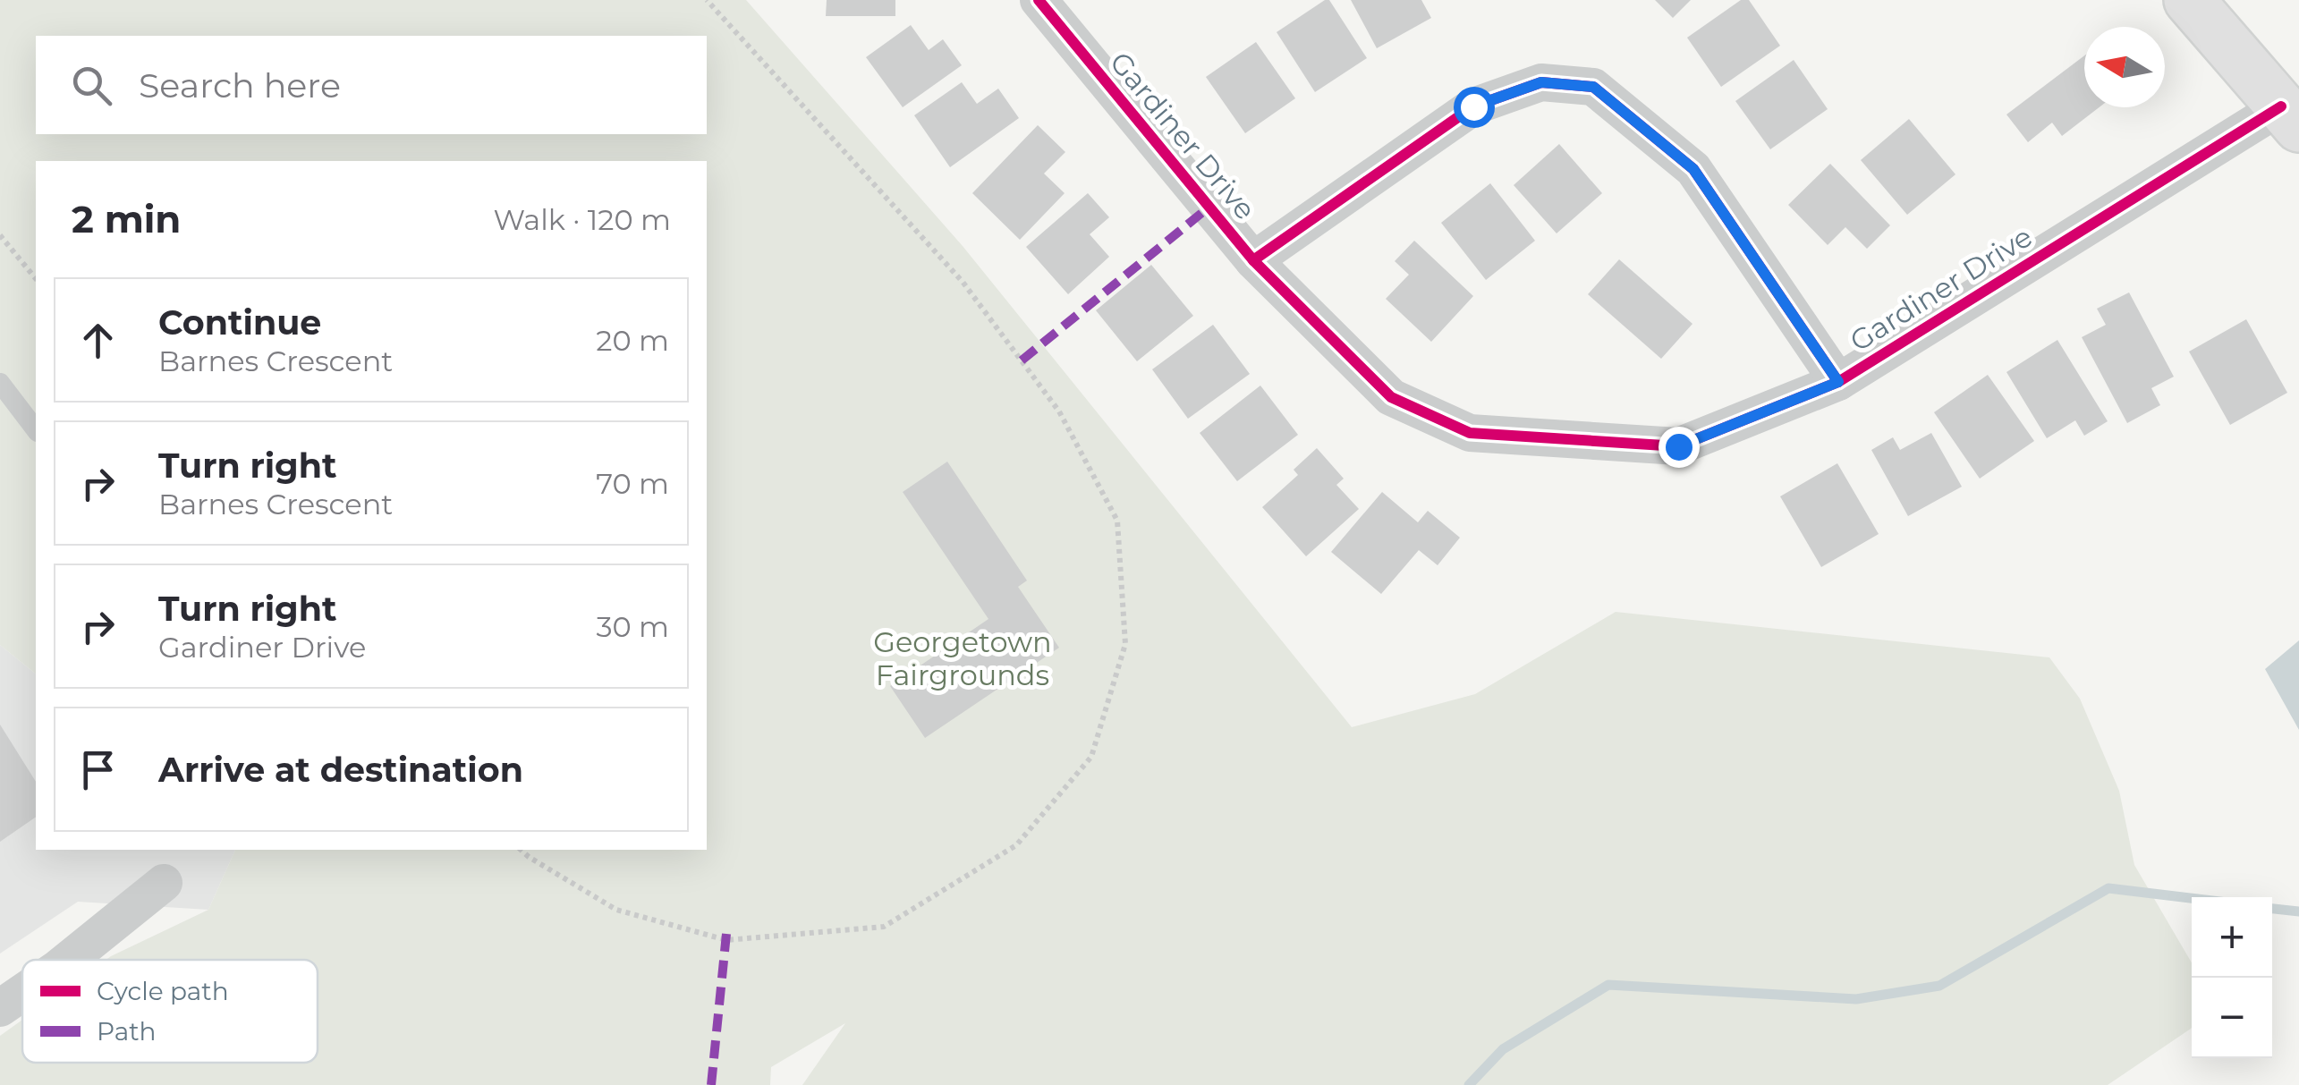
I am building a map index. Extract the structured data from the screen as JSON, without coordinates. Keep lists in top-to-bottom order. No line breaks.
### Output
{"streets":{"street":["Gardiner Drive"]},"parks":["Georgetown Fairgrounds"],"legend":["Cycle path","Path"],"north":"left","page":{"search":"Search here","heading":["2 min","Walk · 120 m"],"list":[["Continue","Barnes Crescent","20 m"],["Turn right","Barnes Crescent","70 m"],["Turn right","Gardiner Drive","30 m"],"Arrive at destination"],"map_buttons":["+","−"]}}
